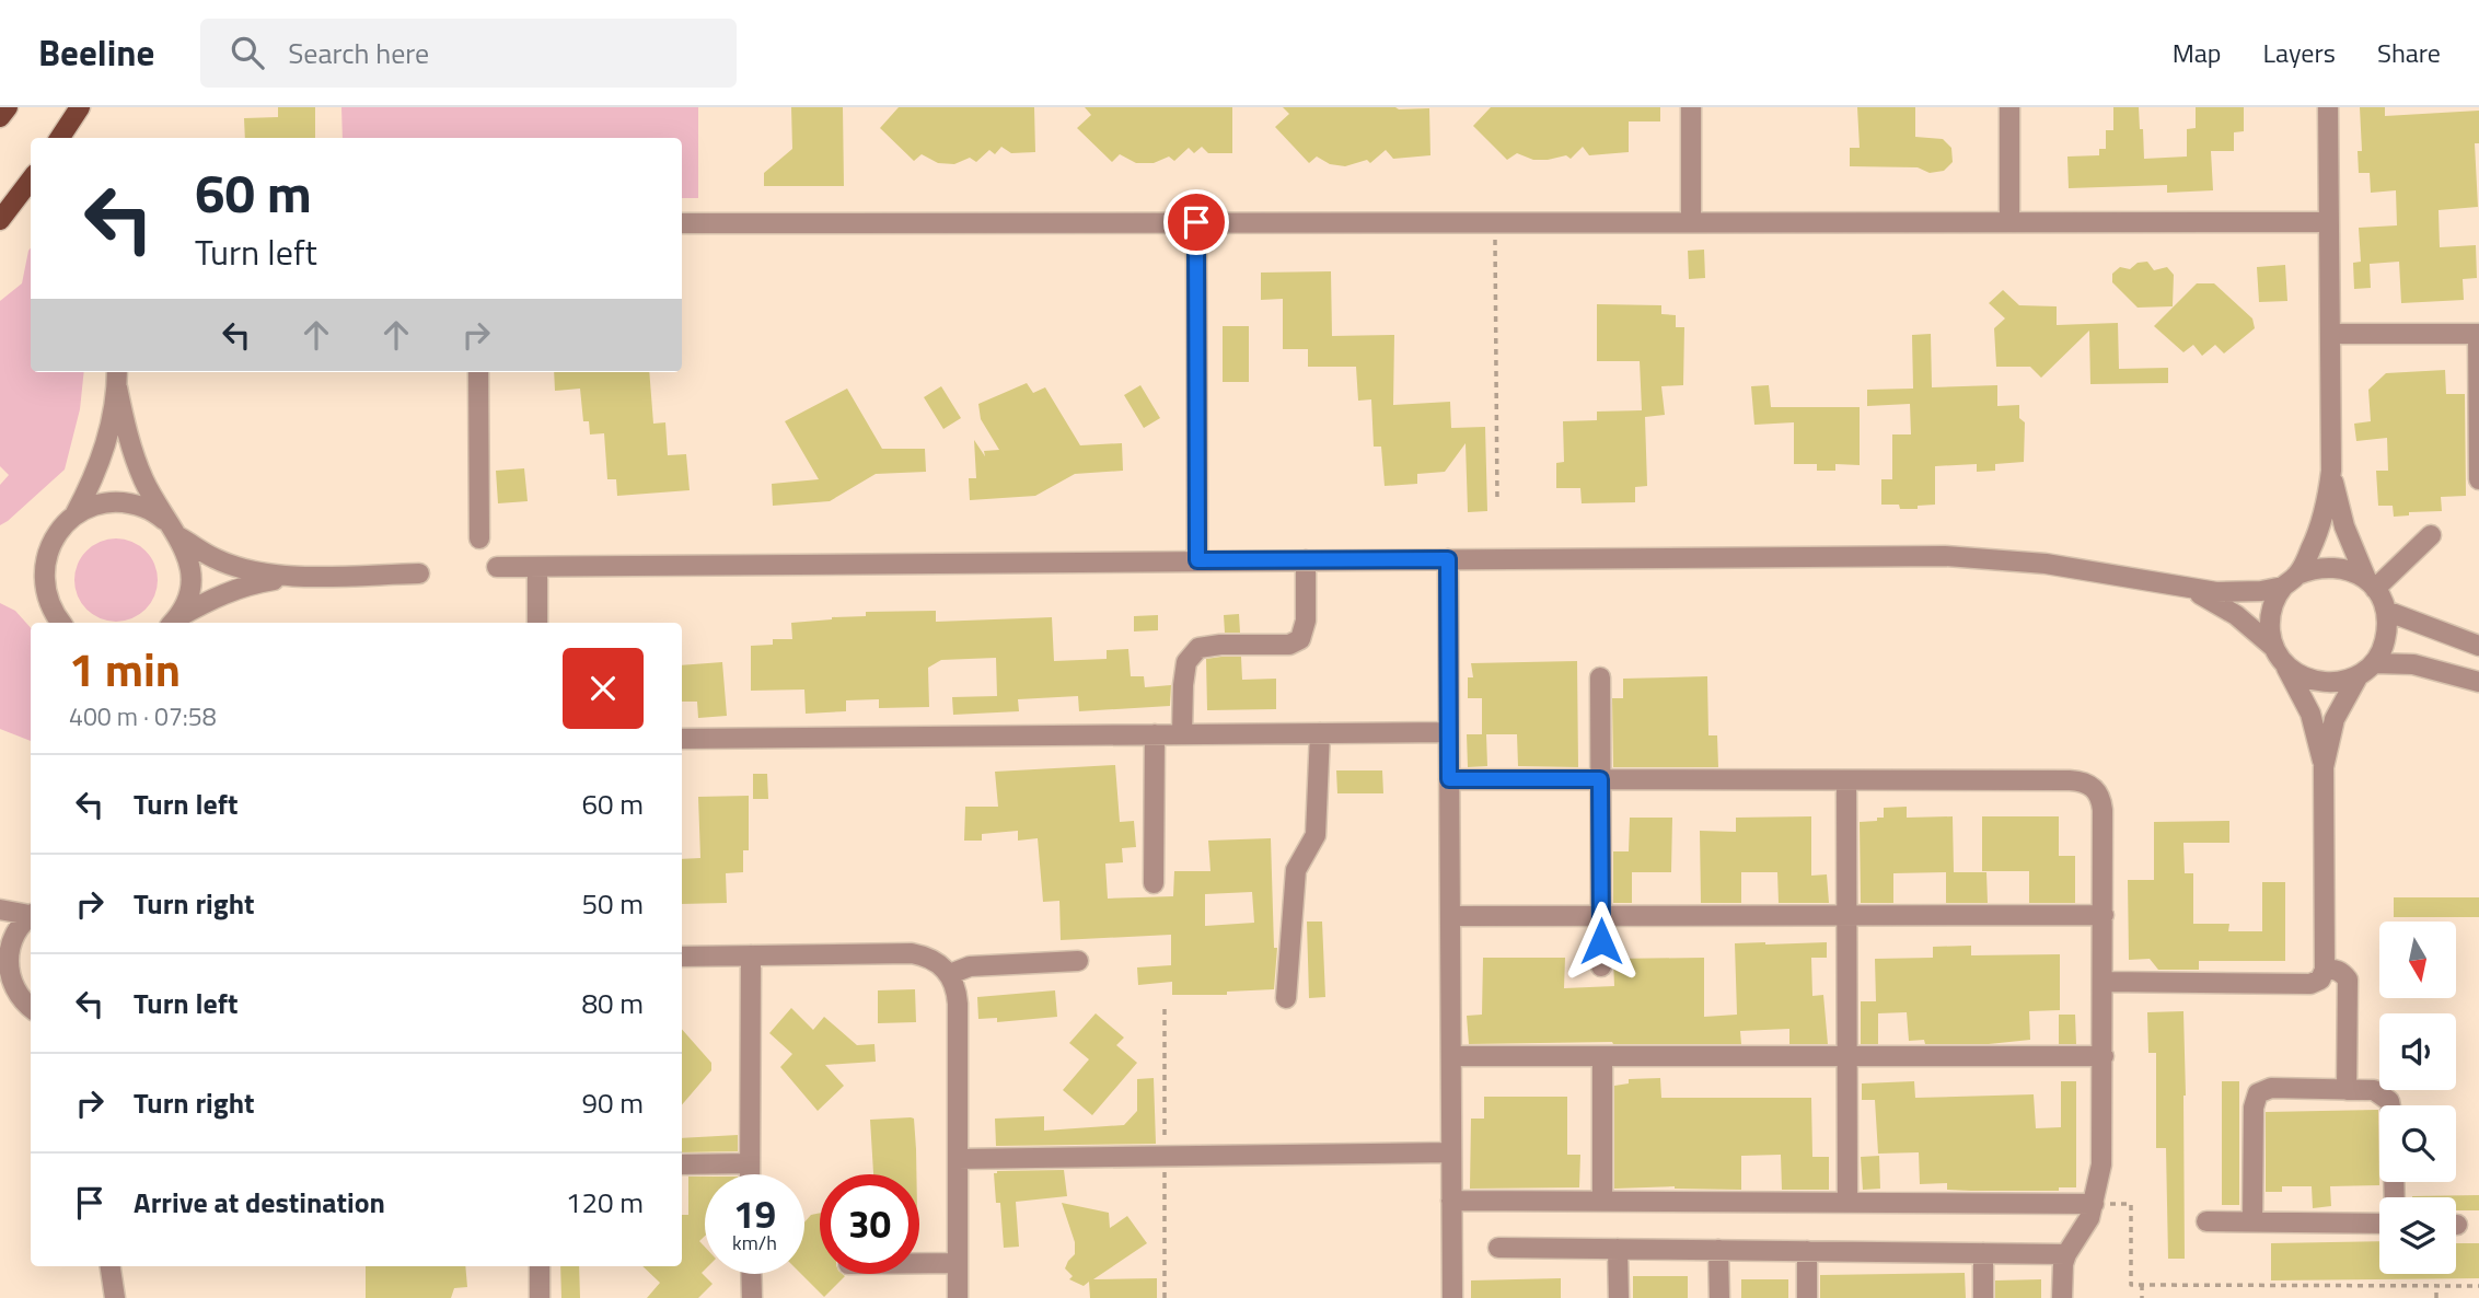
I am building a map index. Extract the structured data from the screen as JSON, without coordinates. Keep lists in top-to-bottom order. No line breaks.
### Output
{"north":"bottom","page":{"header":"Beeline","search":"Search here","nav":["Map","Layers","Share"],"turn":["60 m","Turn left"],"heading":["1 min","400 m · 07:58"],"list":[{"name":"Turn left","value":"60 m"},{"name":"Turn right","value":"50 m"},{"name":"Turn left","value":"80 m"},{"name":"Turn right","value":"90 m"},{"name":"Arrive at destination","value":"120 m"}],"speed":"19 km/h","limit":"30"}}
